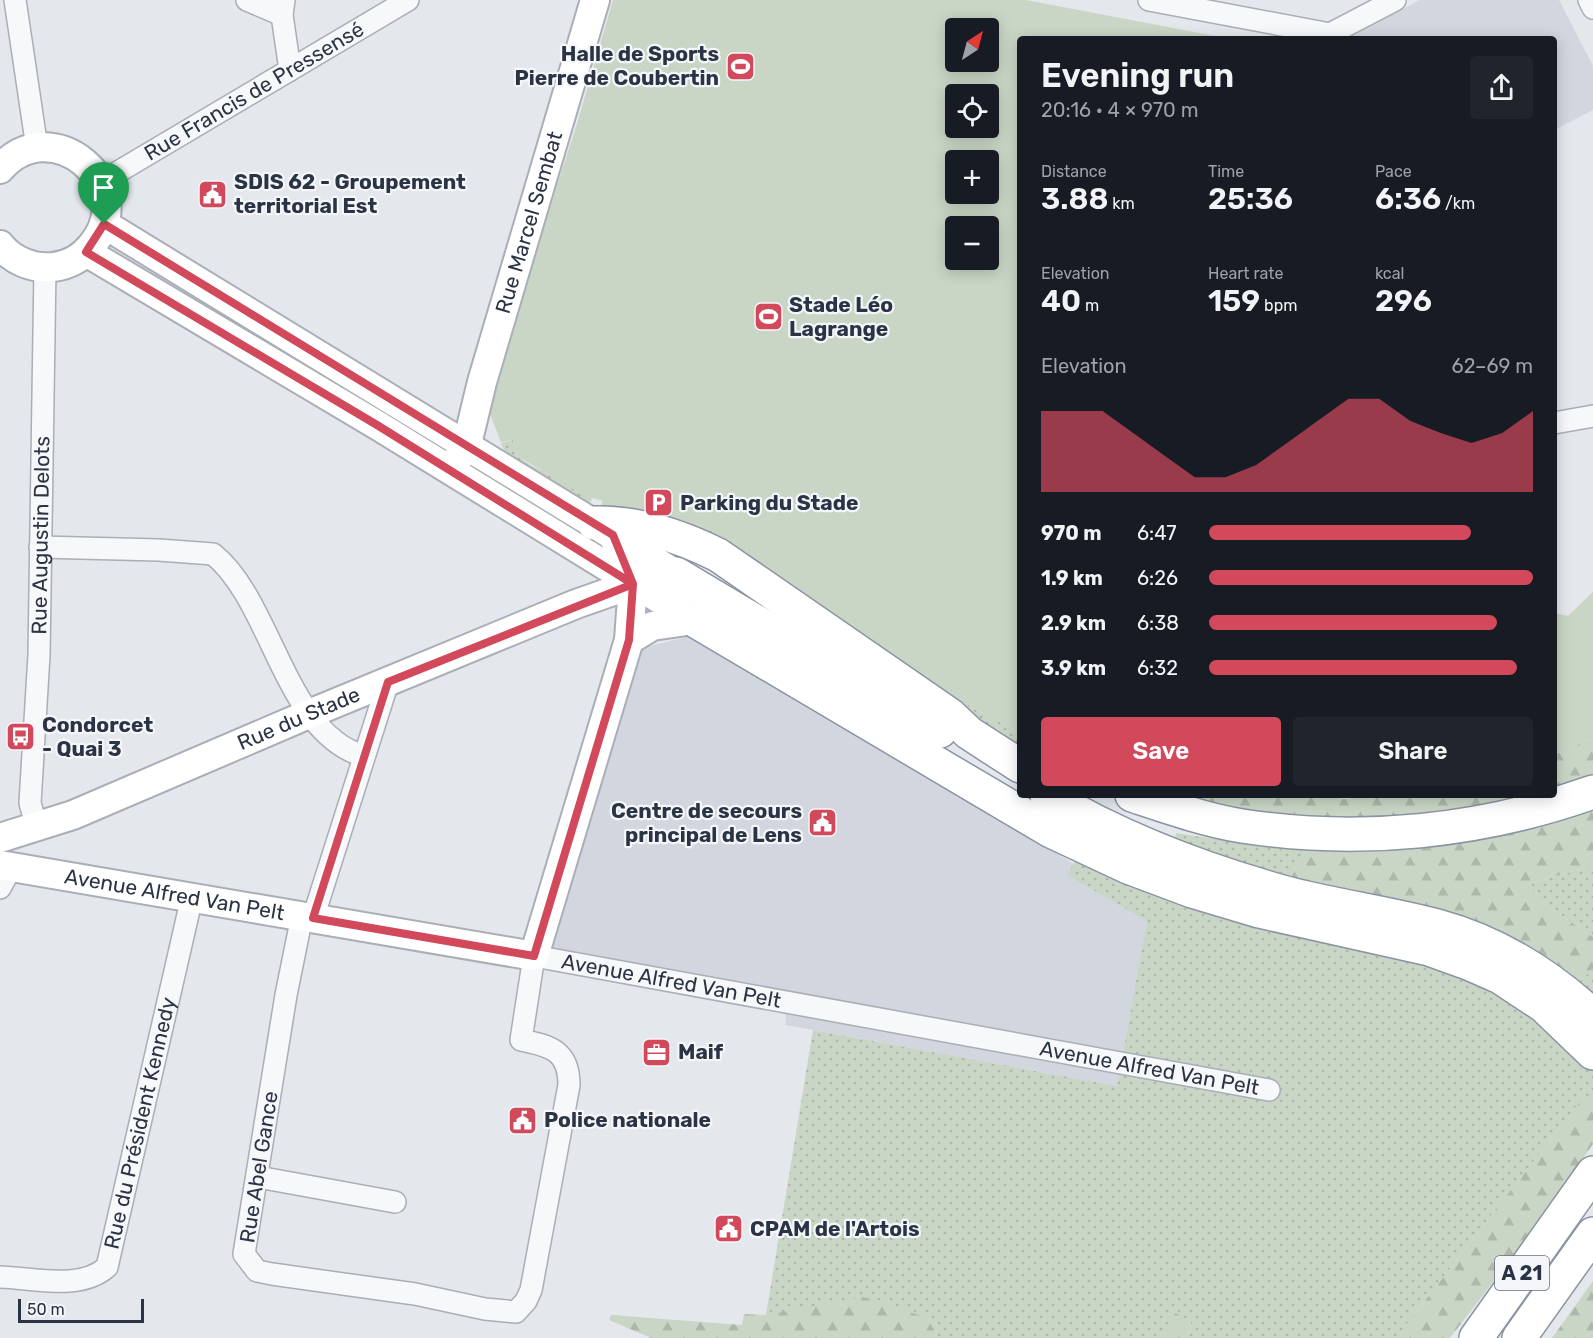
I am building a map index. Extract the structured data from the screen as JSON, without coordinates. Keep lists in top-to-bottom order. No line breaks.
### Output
{"streets":{"highway":["A 21"],"main road":["Rue Marcel Sembat","Rue du Stade","Avenue Alfred Van Pelt"],"street":["Rue Francis de Pressensé","Rue Augustin Delots","Rue du Président Kennedy","Rue Abel Gance"]},"crossings":[["Rue Augustin Delots","Rue du Stade"],["Rue du Stade","Rue Abel Gance"],["Avenue Alfred Van Pelt","Rue du Président Kennedy"],["Avenue Alfred Van Pelt","Rue Abel Gance"]],"places":{"sports":["Halle de Sports Pierre de Coubertin","Stade Léo Lagrange"],"public building":["SDIS 62 - Groupement territorial Est","Centre de secours principal de Lens","Police nationale","CPAM de l'Artois"],"parking":["Parking du Stade"],"bus stop":["Condorcet - Quai 3"],"office":["Maif"]},"scale_bar":"50 m","north":"top right","page":{"map_buttons":["+","−"],"heading":["Evening run","20:16 · 4 × 970 m"],"stats":[["Distance","3.88 km"],["Time","25:36"],["Pace","6:36 /km"],["Elevation","40 m"],["Heart rate","159 bpm"],["kcal","296"]],"chart":["Elevation","62–69 m"],"list":[{"name":"970 m","note":"6:47"},{"name":"1.9 km","note":"6:26"},{"name":"2.9 km","note":"6:38"},{"name":"3.9 km","note":"6:32"}],"buttons":["Save","Share"],"scale":"50 m"}}
